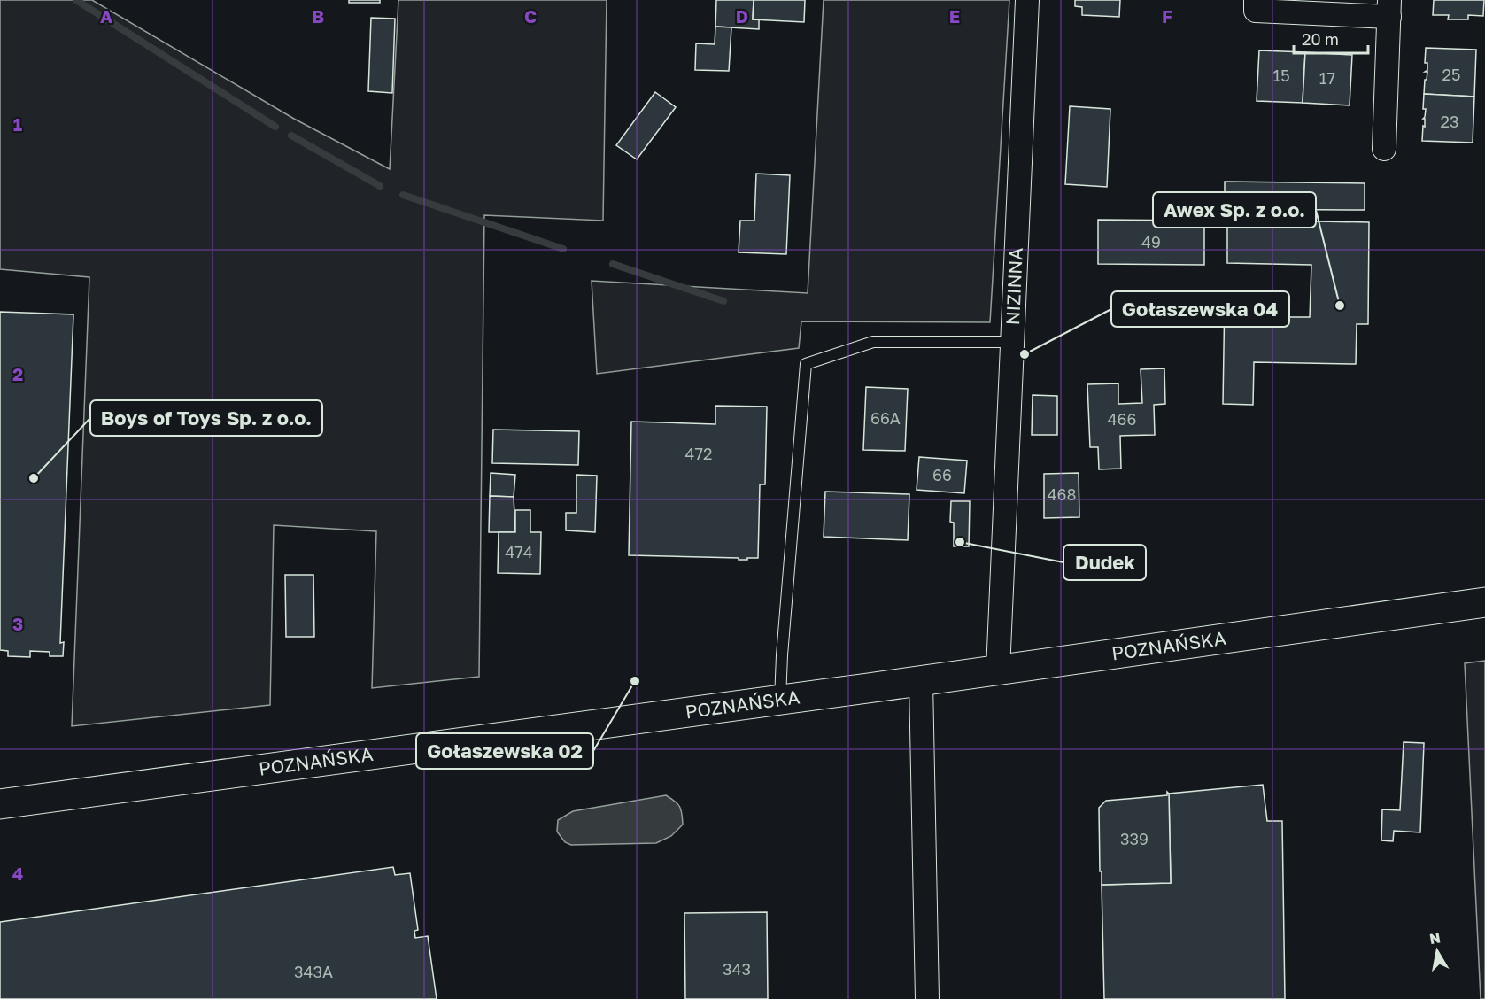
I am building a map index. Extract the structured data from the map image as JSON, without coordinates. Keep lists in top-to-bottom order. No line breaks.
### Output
{"streets":{"main road":["POZNAŃSKA"],"street":["NIZINNA"]},"crossings":[["NIZINNA","POZNAŃSKA"]],"places":["Awex Sp. z o.o.","Gołaszewska 04","Boys of Toys Sp. z o.o.","Dudek","Gołaszewska 02"],"house_numbers":["25","15","17","23","49","66A","466","472","66","468","474","339","343","343A"],"scale_bar":"20 m","north":"top","grid":{"columns":["A","B","C","D","E","F"],"rows":["1","2","3","4"]}}
